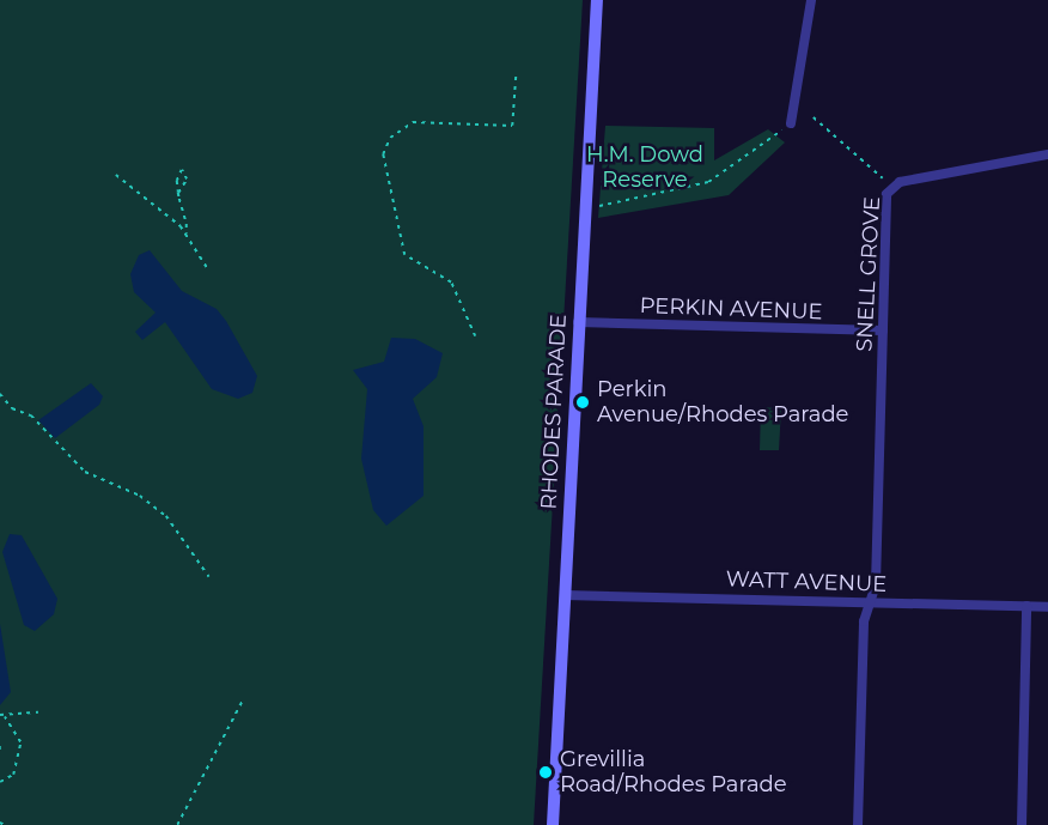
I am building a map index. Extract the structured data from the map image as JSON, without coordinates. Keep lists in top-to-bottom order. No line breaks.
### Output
{"streets":{"main road":["RHODES PARADE"],"street":["SNELL GROVE","PERKIN AVENUE","WATT AVENUE"]},"crossings":[["SNELL GROVE","PERKIN AVENUE"],["SNELL GROVE","WATT AVENUE"],["PERKIN AVENUE","RHODES PARADE"],["RHODES PARADE","WATT AVENUE"]],"parks":["H.M. Dowd Reserve"],"places":["Perkin Avenue/Rhodes Parade","Grevillia Road/Rhodes Parade"]}
